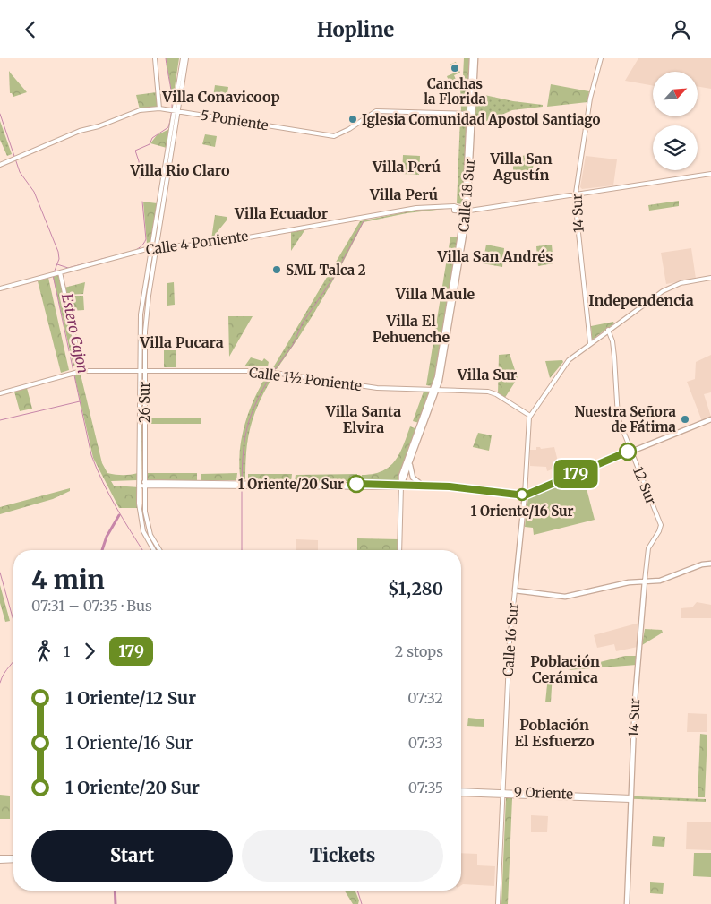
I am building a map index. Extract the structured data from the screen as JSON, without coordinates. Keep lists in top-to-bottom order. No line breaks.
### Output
{"streets":{"main road":["Calle 18 Sur","14 Sur","Calle 16 Sur"],"street":["5 Poniente","Calle 4 Poniente","Calle 1½ Poniente","26 Sur","12 Sur","9 Oriente"]},"crossings":[["5 Poniente","Calle 18 Sur"],["5 Poniente","26 Sur"],["Calle 18 Sur","Calle 4 Poniente"],["Calle 18 Sur","Calle 1½ Poniente"],["14 Sur","Calle 4 Poniente"],["14 Sur","12 Sur"],["14 Sur","Calle 16 Sur"],["14 Sur","9 Oriente"],["Calle 4 Poniente","26 Sur"],["Calle 1½ Poniente","26 Sur"],["Calle 1½ Poniente","Calle 16 Sur"],["12 Sur","Calle 16 Sur"],["Calle 16 Sur","9 Oriente"]],"districts":["Villa Conavicoop","Villa San Agustín","Villa Perú","Villa Rio Claro","Villa Perú","Villa Ecuador","Villa San Andrés","Villa Maule","Independencia","Villa El Pehuenche","Villa Pucara","Villa Sur","Villa Santa Elvira","Población Cerámica","Población El Esfuerzo"],"water":["Estero Cajon"],"places":["Canchas la Florida","Iglesia Comunidad Apostol Santiago","SML Talca 2","Nuestra Señora de Fátima","1 Oriente/20 Sur","1 Oriente/16 Sur"],"lines":["bus line 179"],"north":"top right","page":{"header":"Hopline","on_map":"179","heading":["4 min","07:31 – 07:35 · Bus","$1,280"],"legs":["1","179","2 stops"],"list":[{"name":"1 Oriente/12 Sur","value":"07:32"},{"name":"1 Oriente/16 Sur","value":"07:33"},{"name":"1 Oriente/20 Sur","value":"07:35"}],"buttons":["Start","Tickets"]}}
